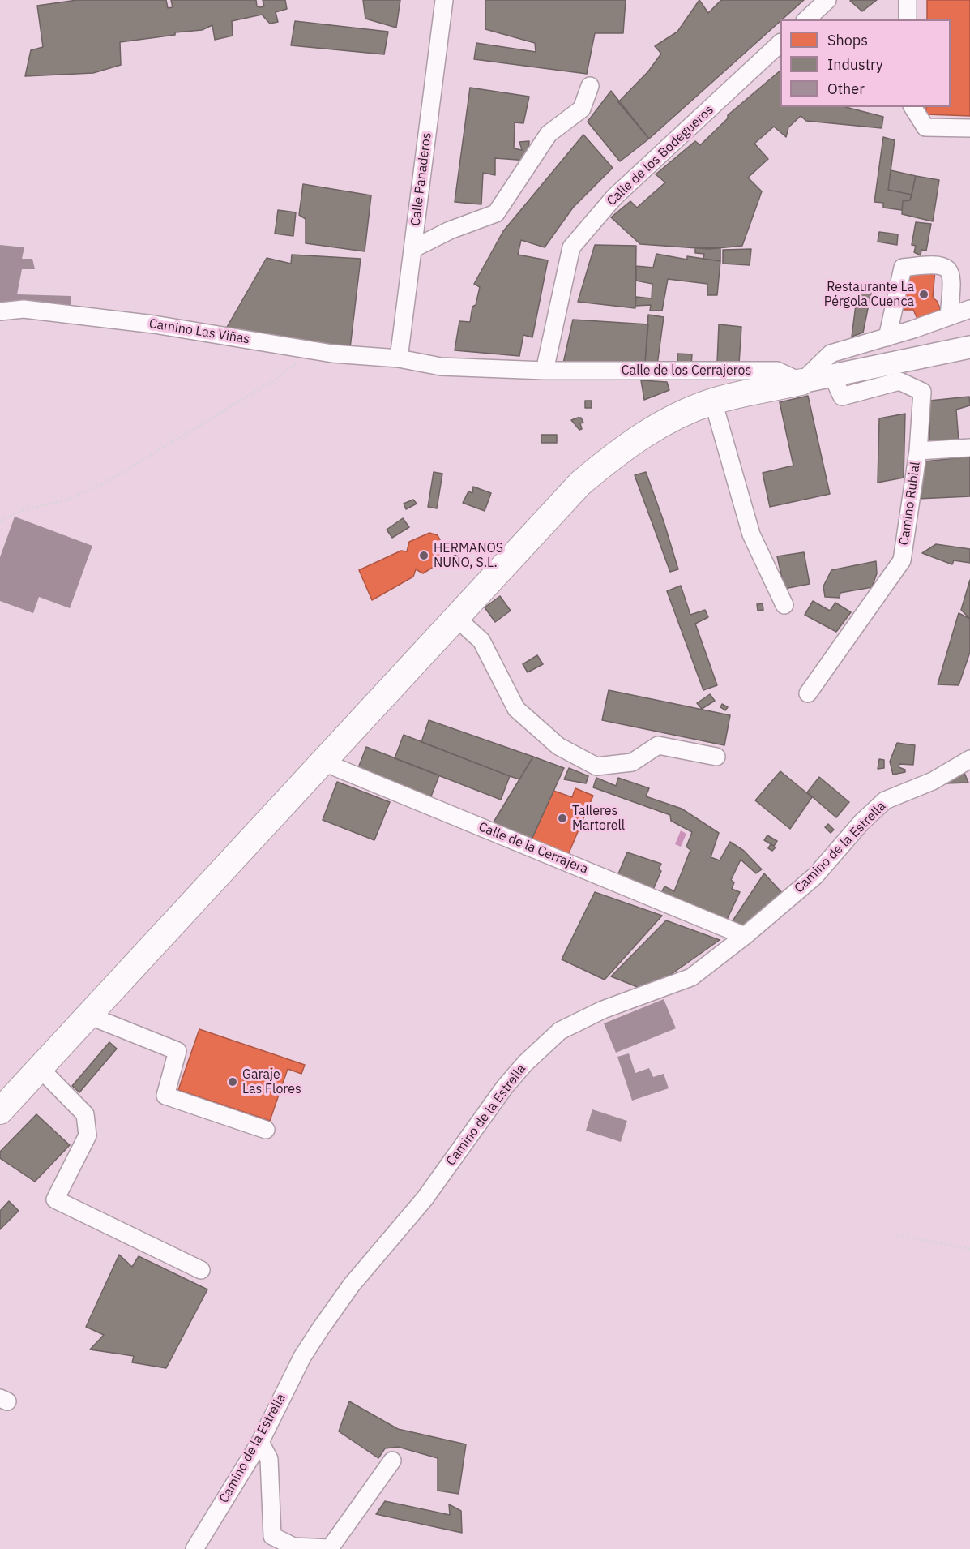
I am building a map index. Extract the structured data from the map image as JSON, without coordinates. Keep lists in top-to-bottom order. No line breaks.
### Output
{"streets":{"street":["Calle de los Bodegueros","Calle Panaderos","Camino Las Viñas","Calle de los Cerrajeros","Camino Rubial","Camino de la Estrella","Calle de la Cerrajera"]},"crossings":[["Calle de los Bodegueros","Calle de los Cerrajeros"],["Calle Panaderos","Camino Las Viñas"],["Calle Panaderos","Calle de los Cerrajeros"],["Camino Las Viñas","Calle de los Cerrajeros"],["Camino de la Estrella","Calle de la Cerrajera"]],"places":["Restaurante La Pérgola Cuenca","HERMANOS NUÑO, S.L.","Talleres Martorell","Garaje Las Flores"],"legend":["Shops","Industry","Other"]}
